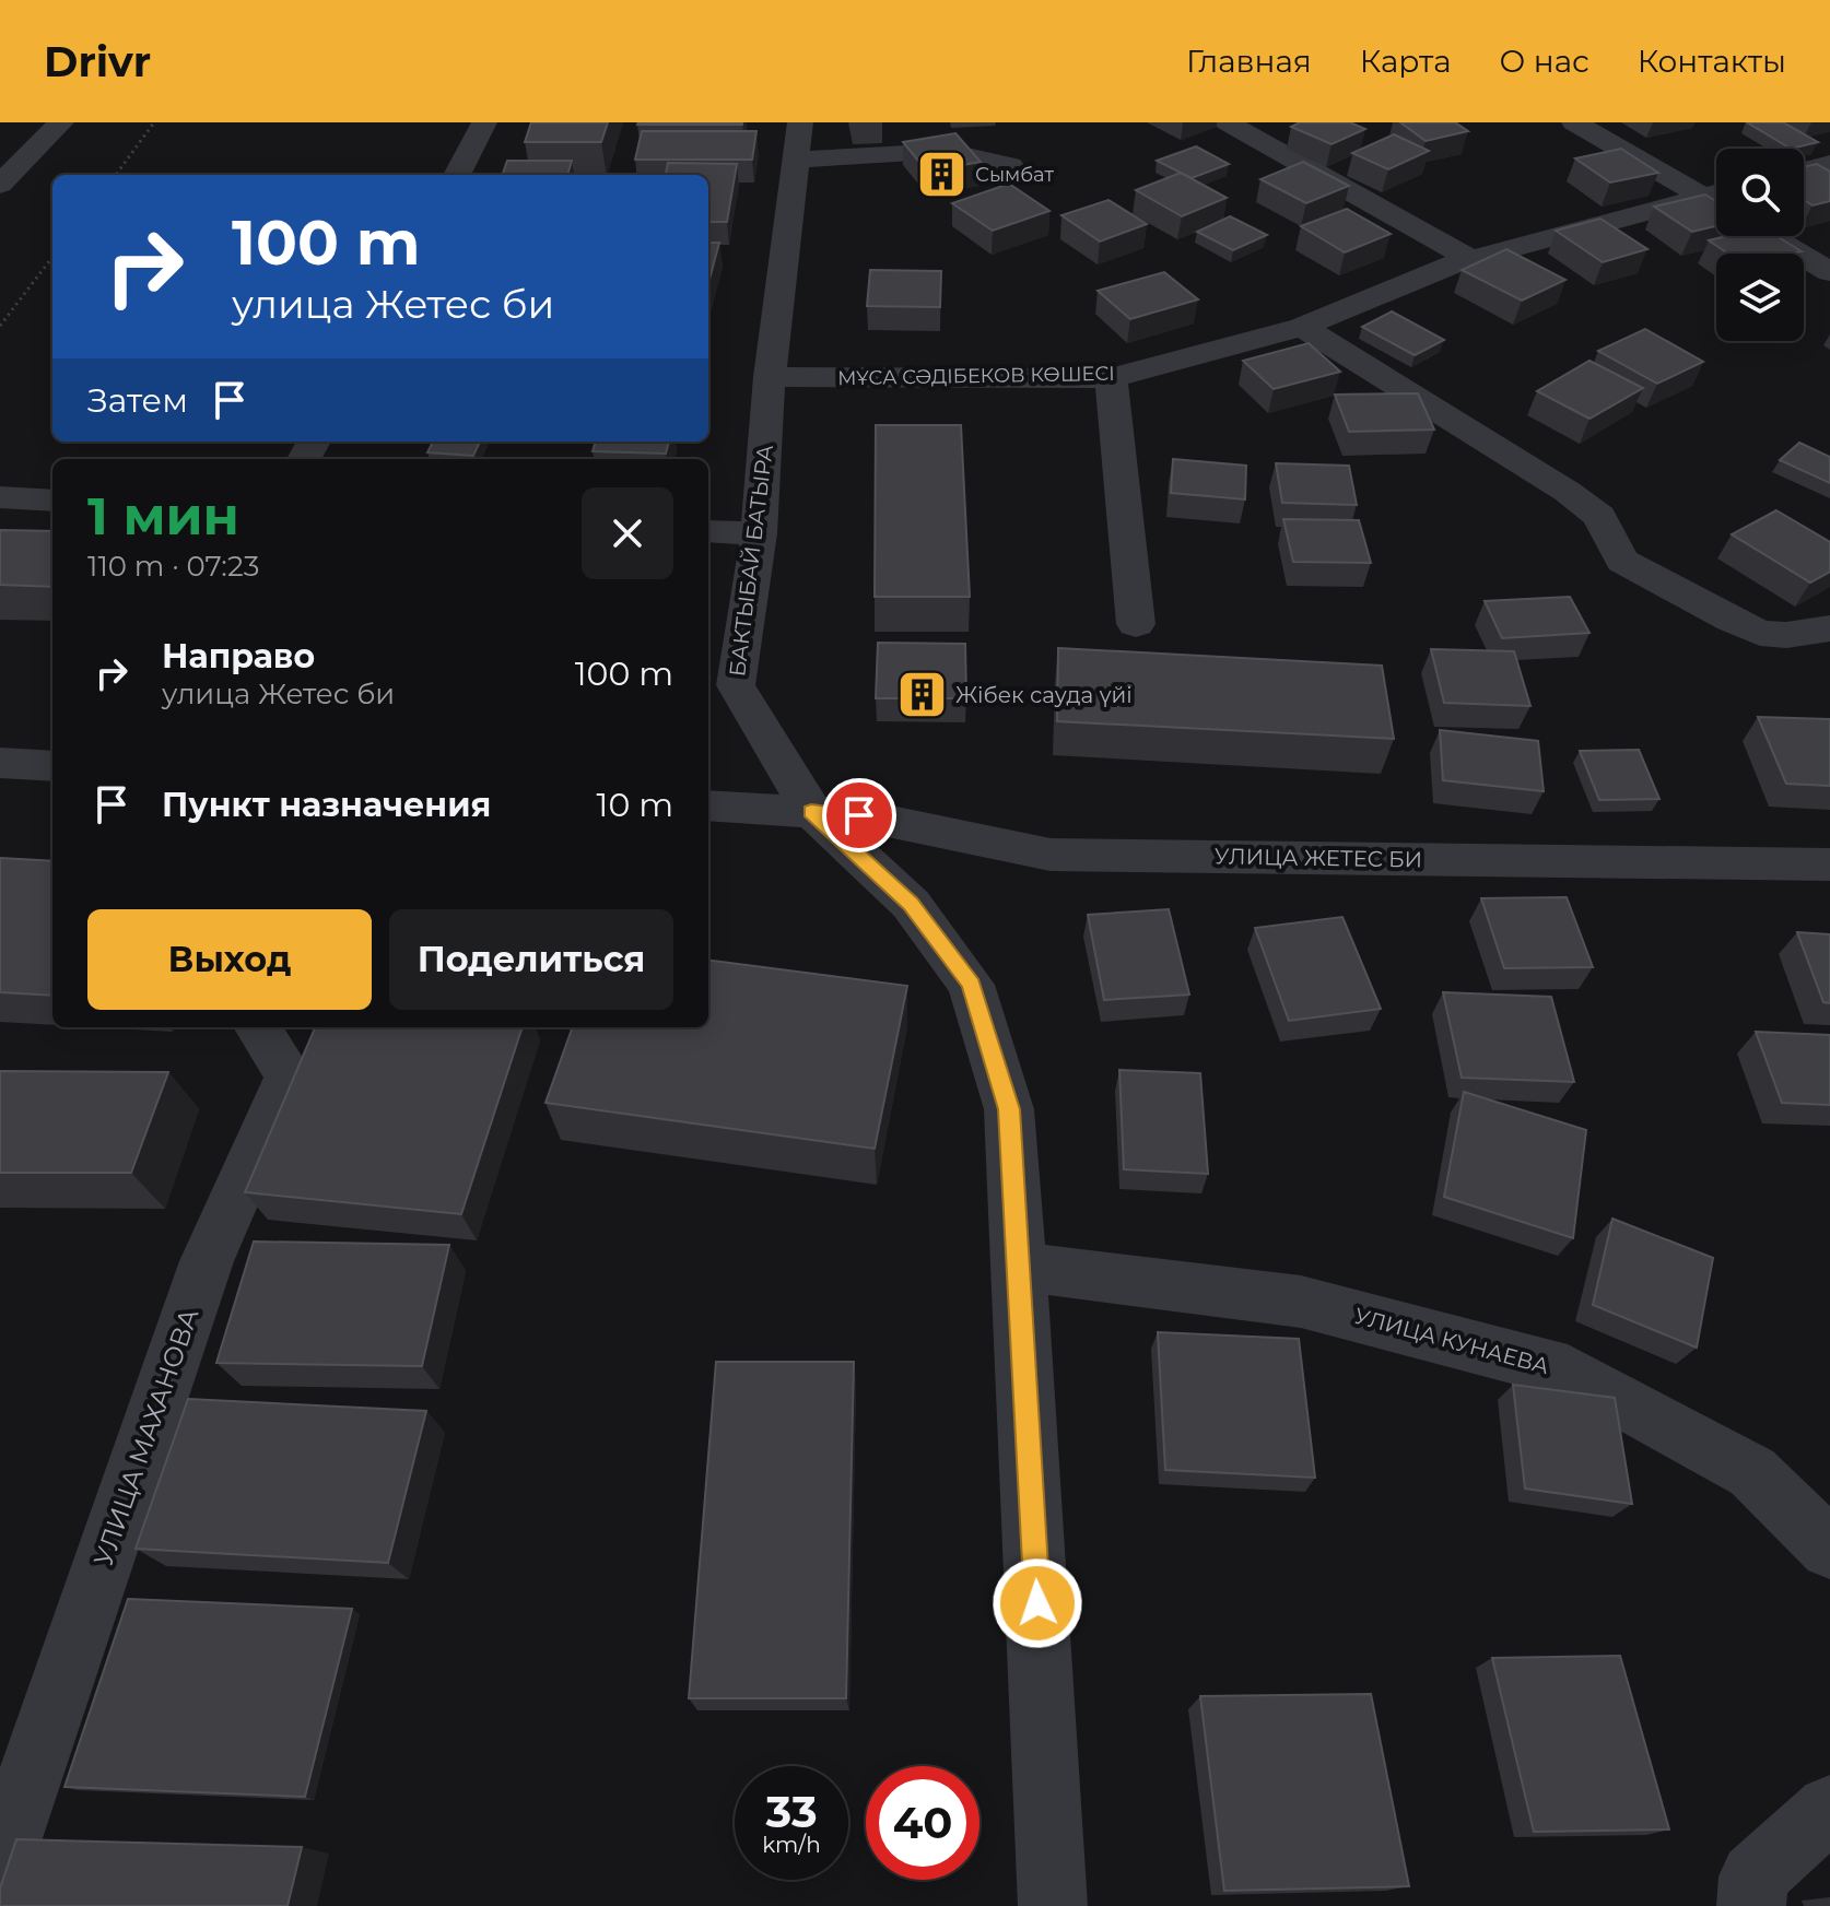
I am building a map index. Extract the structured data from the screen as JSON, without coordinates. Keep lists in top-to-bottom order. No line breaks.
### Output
{"streets":{"street":["МҰСА СӘДІБЕКОВ КӨШЕСІ","БАКТЫБАЙ БАТЫРА","УЛИЦА ЖЕТЕС БИ","УЛИЦА КУНАЕВА","УЛИЦА МАХАНОВА"]},"crossings":[["МҰСА СӘДІБЕКОВ КӨШЕСІ","БАКТЫБАЙ БАТЫРА"],["БАКТЫБАЙ БАТЫРА","УЛИЦА ЖЕТЕС БИ"],["БАКТЫБАЙ БАТЫРА","УЛИЦА КУНАЕВА"]],"places":{"building":["Сымбат","Жібек сауда үйі"]},"page":{"header":"Drivr","nav":["Главная","Карта","О нас","Контакты"],"turn":["100 m","улица Жетес би"],"then":"Затем","heading":["1 мин","110 m · 07:23"],"list":[{"name":"Направо","note":"улица Жетес би","value":"100 m"},{"name":"Пункт назначения","value":"10 m"}],"buttons":["Выход","Поделиться"],"speed":"33 km/h","limit":"40"}}
